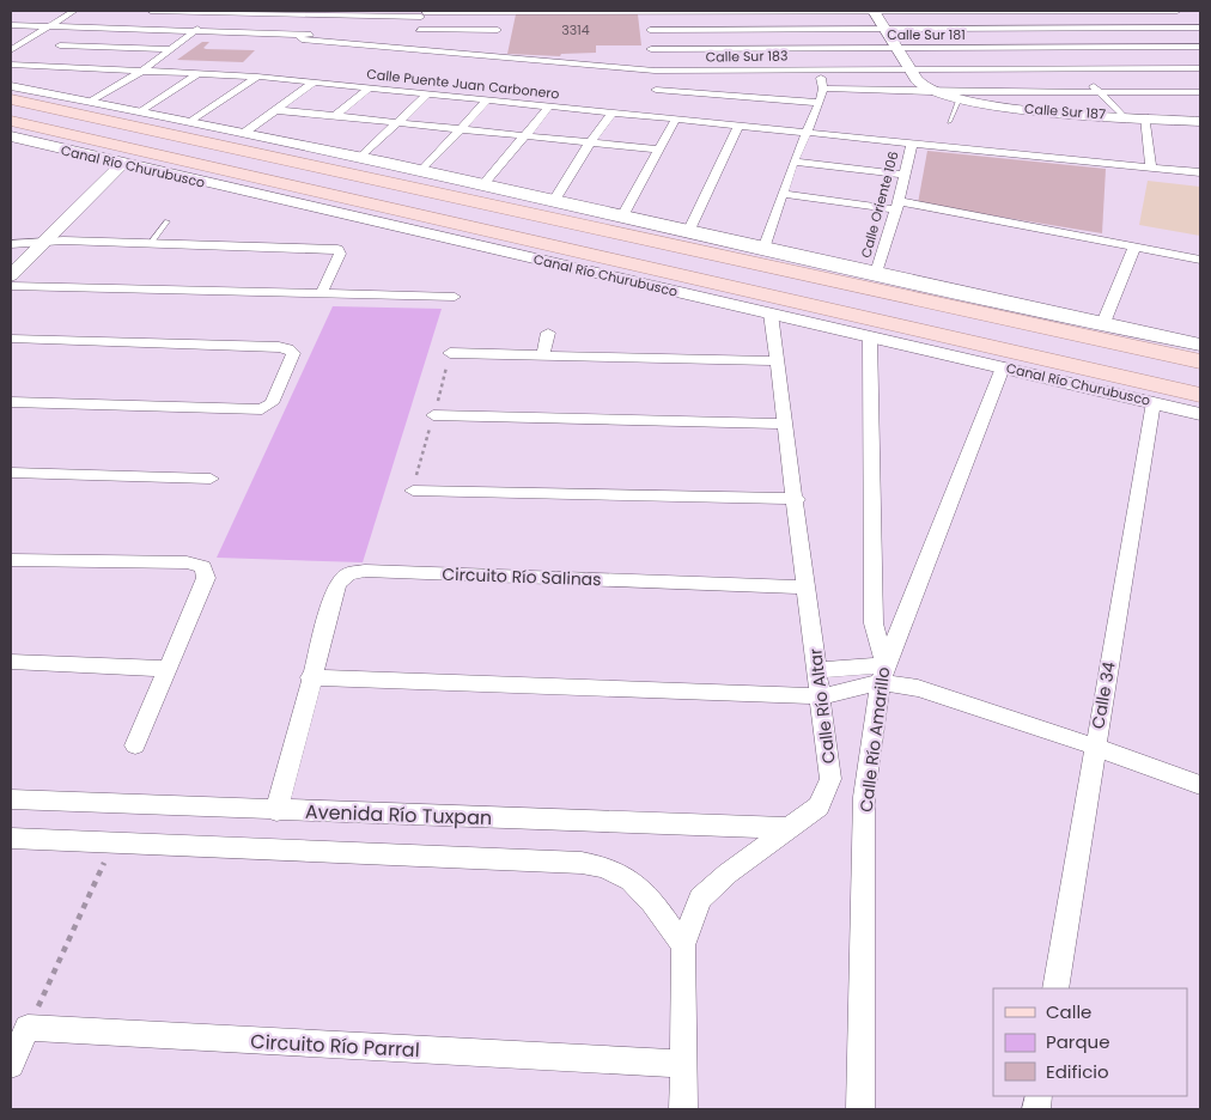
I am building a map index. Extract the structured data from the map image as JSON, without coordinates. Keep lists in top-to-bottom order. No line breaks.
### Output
{"streets":{"main road":["Canal Río Churubusco"],"street":["Calle Sur 181","Calle Sur 183","Calle Puente Juan Carbonero","Calle Sur 187","Calle Oriente 106","Circuito Río Salinas","Calle 34","Calle Río Altar","Calle Río Amarillo","Avenida Río Tuxpan","Circuito Río Parral"]},"crossings":[["Calle Puente Juan Carbonero","Calle Oriente 106"],["Canal Río Churubusco","Calle 34"],["Canal Río Churubusco","Calle Río Altar"],["Canal Río Churubusco","Calle Río Amarillo"],["Circuito Río Salinas","Calle Río Altar"],["Circuito Río Salinas","Avenida Río Tuxpan"],["Calle Río Altar","Avenida Río Tuxpan"],["Calle Río Altar","Circuito Río Parral"]],"house_numbers":["3314"],"legend":["Calle","Parque","Edificio"]}
